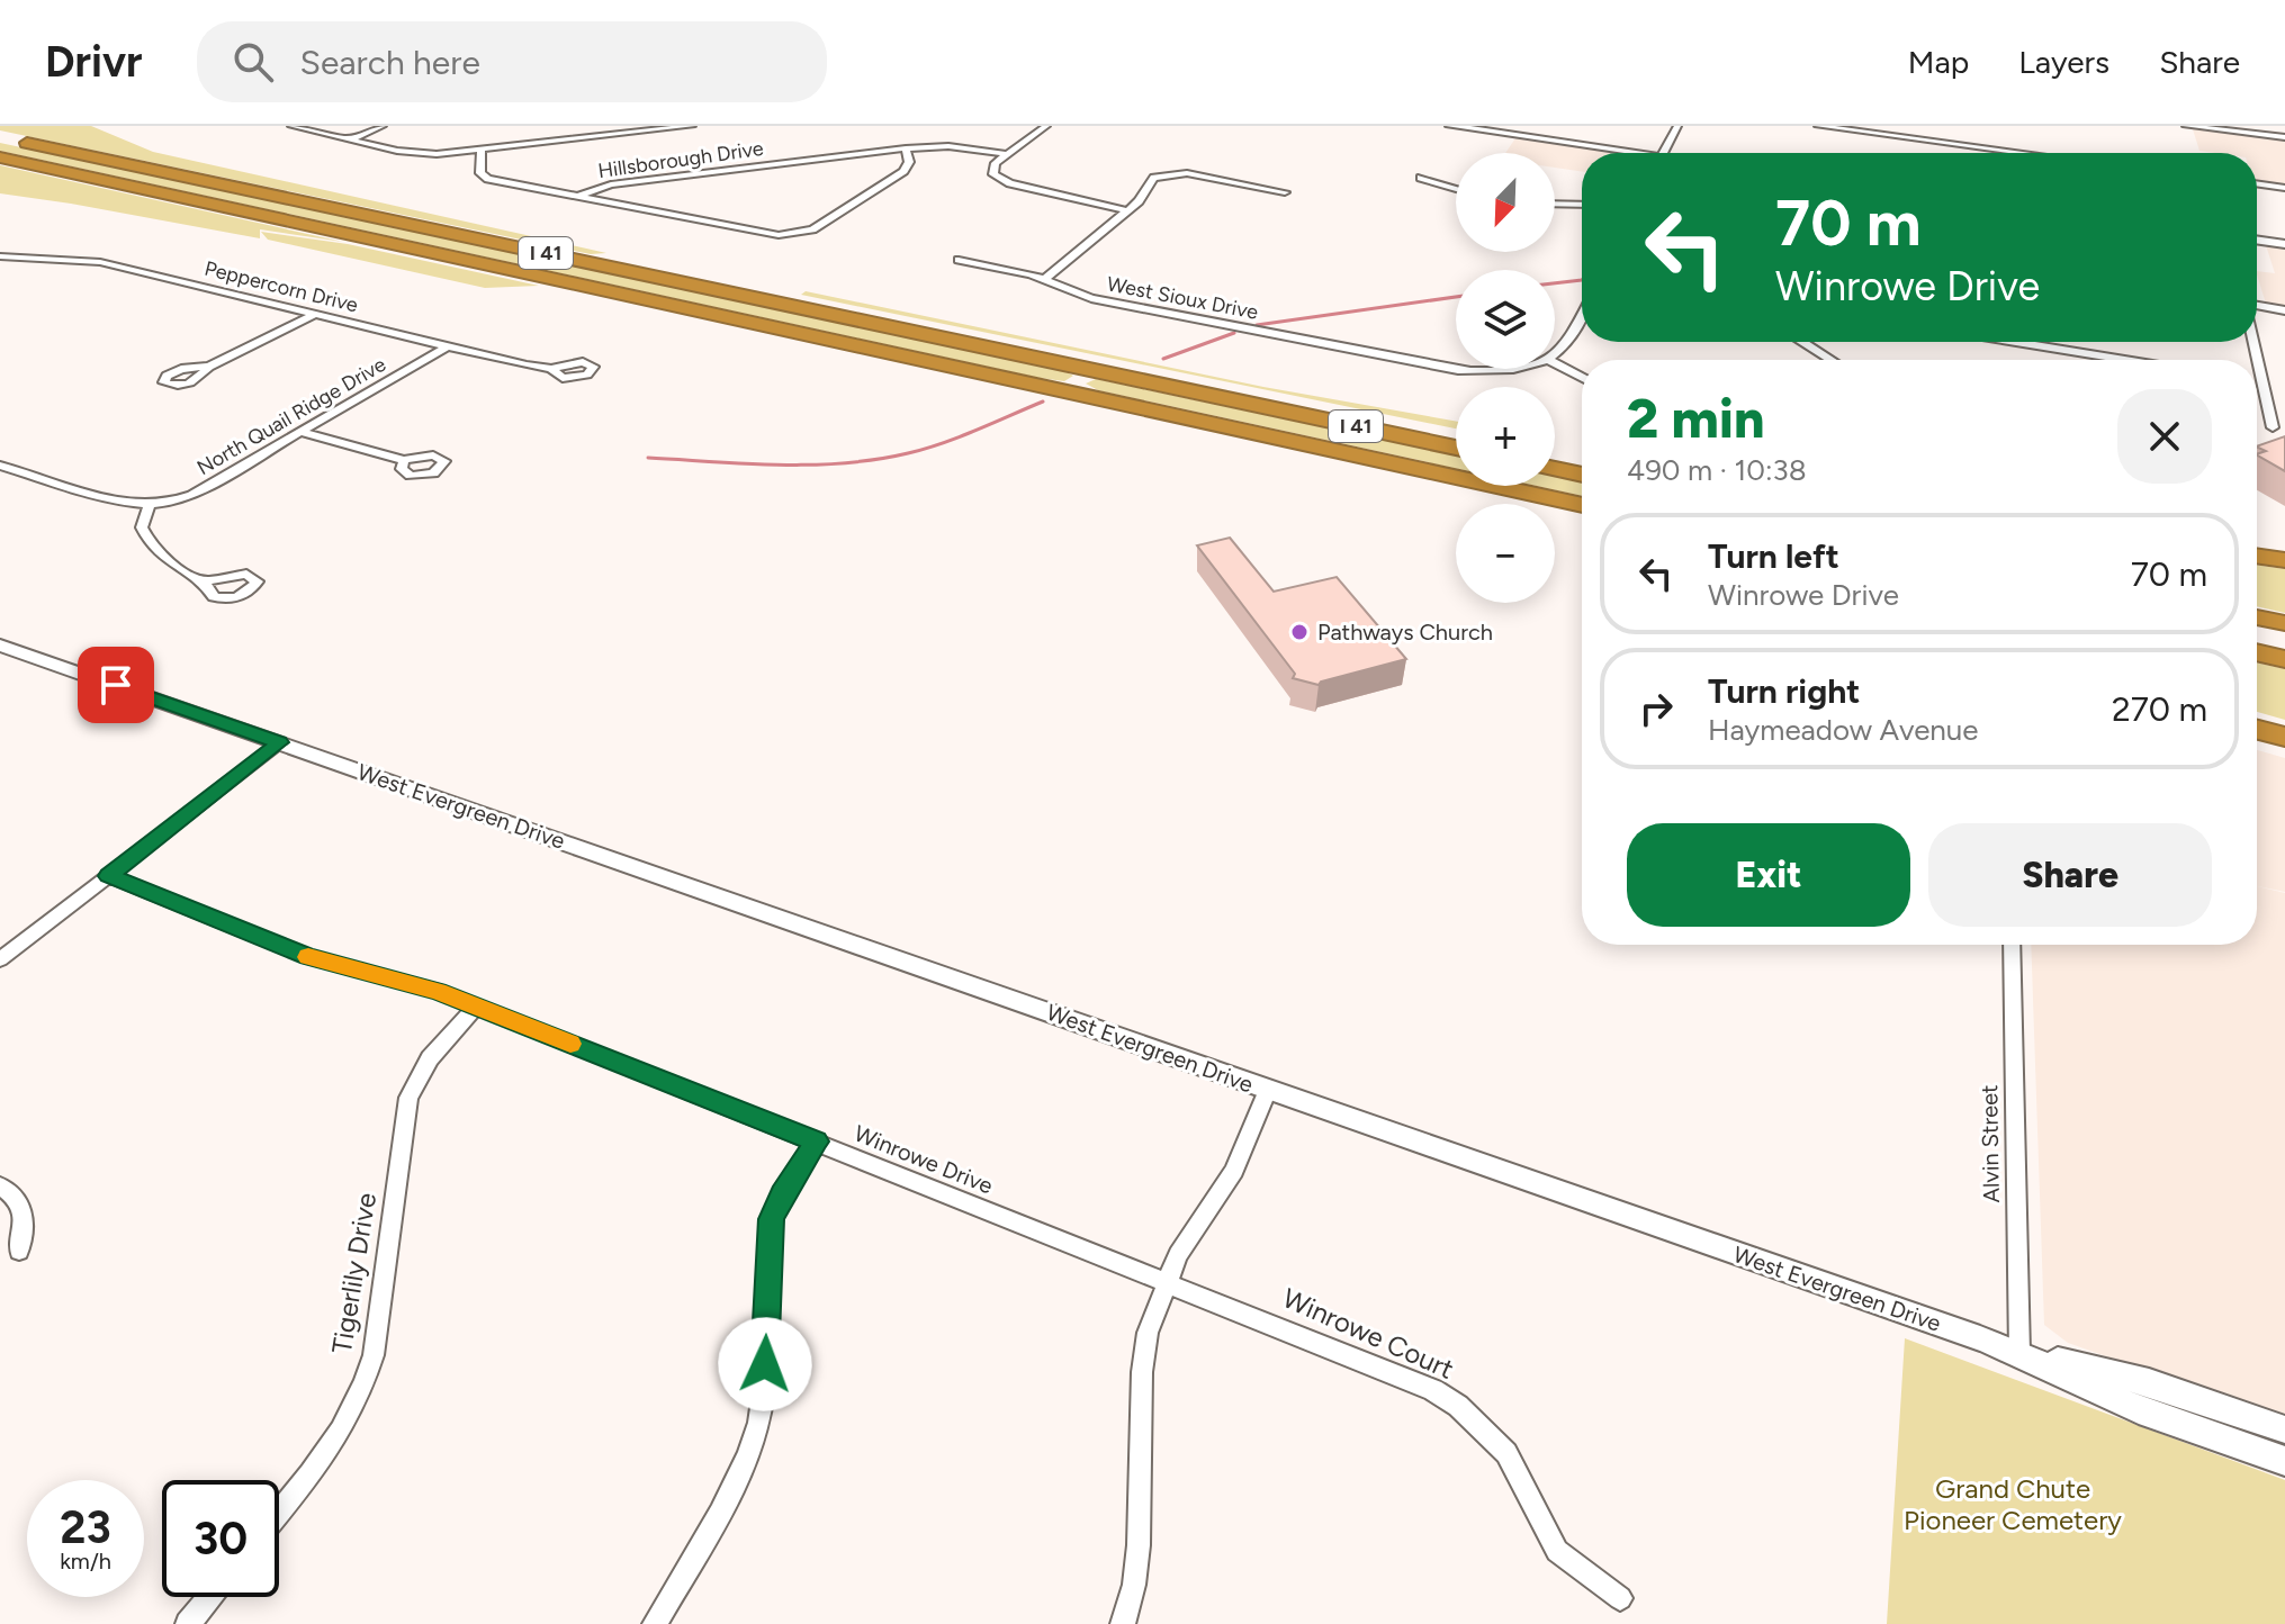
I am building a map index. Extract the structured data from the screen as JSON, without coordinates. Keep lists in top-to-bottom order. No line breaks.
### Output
{"streets":{"highway":["I 41"],"street":["Hillsborough Drive","Peppercorn Drive","West Sioux Drive","North Quail Ridge Drive","West Evergreen Drive","Alvin Street","Winrowe Drive","Tigerlily Drive","Winrowe Court"]},"crossings":[["Peppercorn Drive","North Quail Ridge Drive"],["West Evergreen Drive","Alvin Street"],["Winrowe Drive","Tigerlily Drive"],["Winrowe Drive","Winrowe Court"]],"parks":["Grand Chute Pioneer Cemetery"],"places":["Pathways Church"],"north":"bottom left","page":{"header":"Drivr","search":"Search here","nav":["Map","Layers","Share"],"map_buttons":["+","−"],"turn":["70 m","Winrowe Drive"],"heading":["2 min","490 m · 10:38"],"list":[{"name":"Turn left","note":"Winrowe Drive","value":"70 m"},{"name":"Turn right","note":"Haymeadow Avenue","value":"270 m"}],"buttons":["Exit","Share"],"speed":"23 km/h","limit":"30"}}
